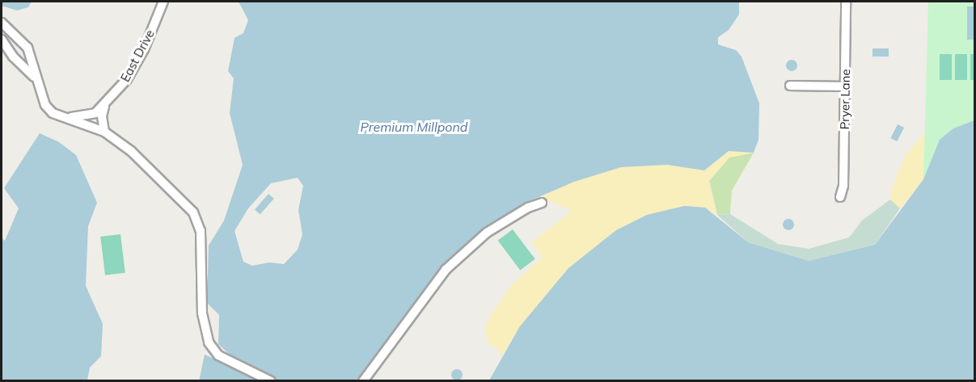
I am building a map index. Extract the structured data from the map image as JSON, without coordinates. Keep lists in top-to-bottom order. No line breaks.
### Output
{"streets":{"street":["East Drive","Pryer Lane"]},"water":["Premium Millpond"]}
